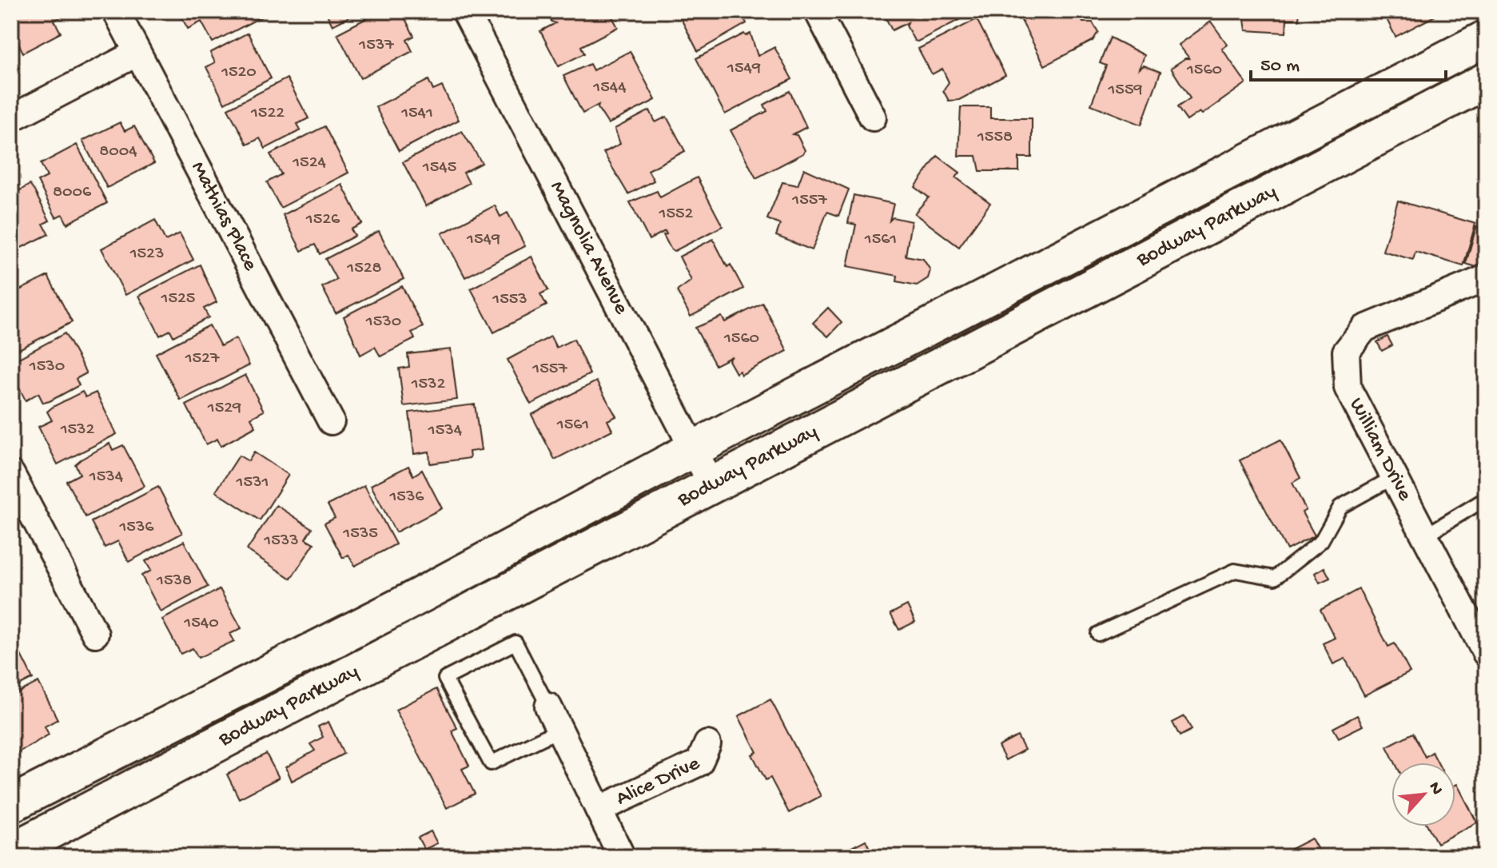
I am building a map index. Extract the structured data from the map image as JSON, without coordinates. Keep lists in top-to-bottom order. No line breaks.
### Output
{"streets":{"street":["Mathias Place","Bodway Parkway","Magnolia Avenue","William Drive","Alice Drive"]},"crossings":[["Bodway Parkway","Magnolia Avenue"]],"house_numbers":["1537","1549","1560","1520","1544","1559","1522","1541","1558","8004","1524","1545","8006","1557","1552","1526","1549","1561","1523","1528","1525","1553","1530","1560","1527","1530","1557","1532","1529","1561","1532","1534","1534","1531","1536","1536","1535","1533","1538","1540"],"scale_bar":"50 m","north":"top right"}
